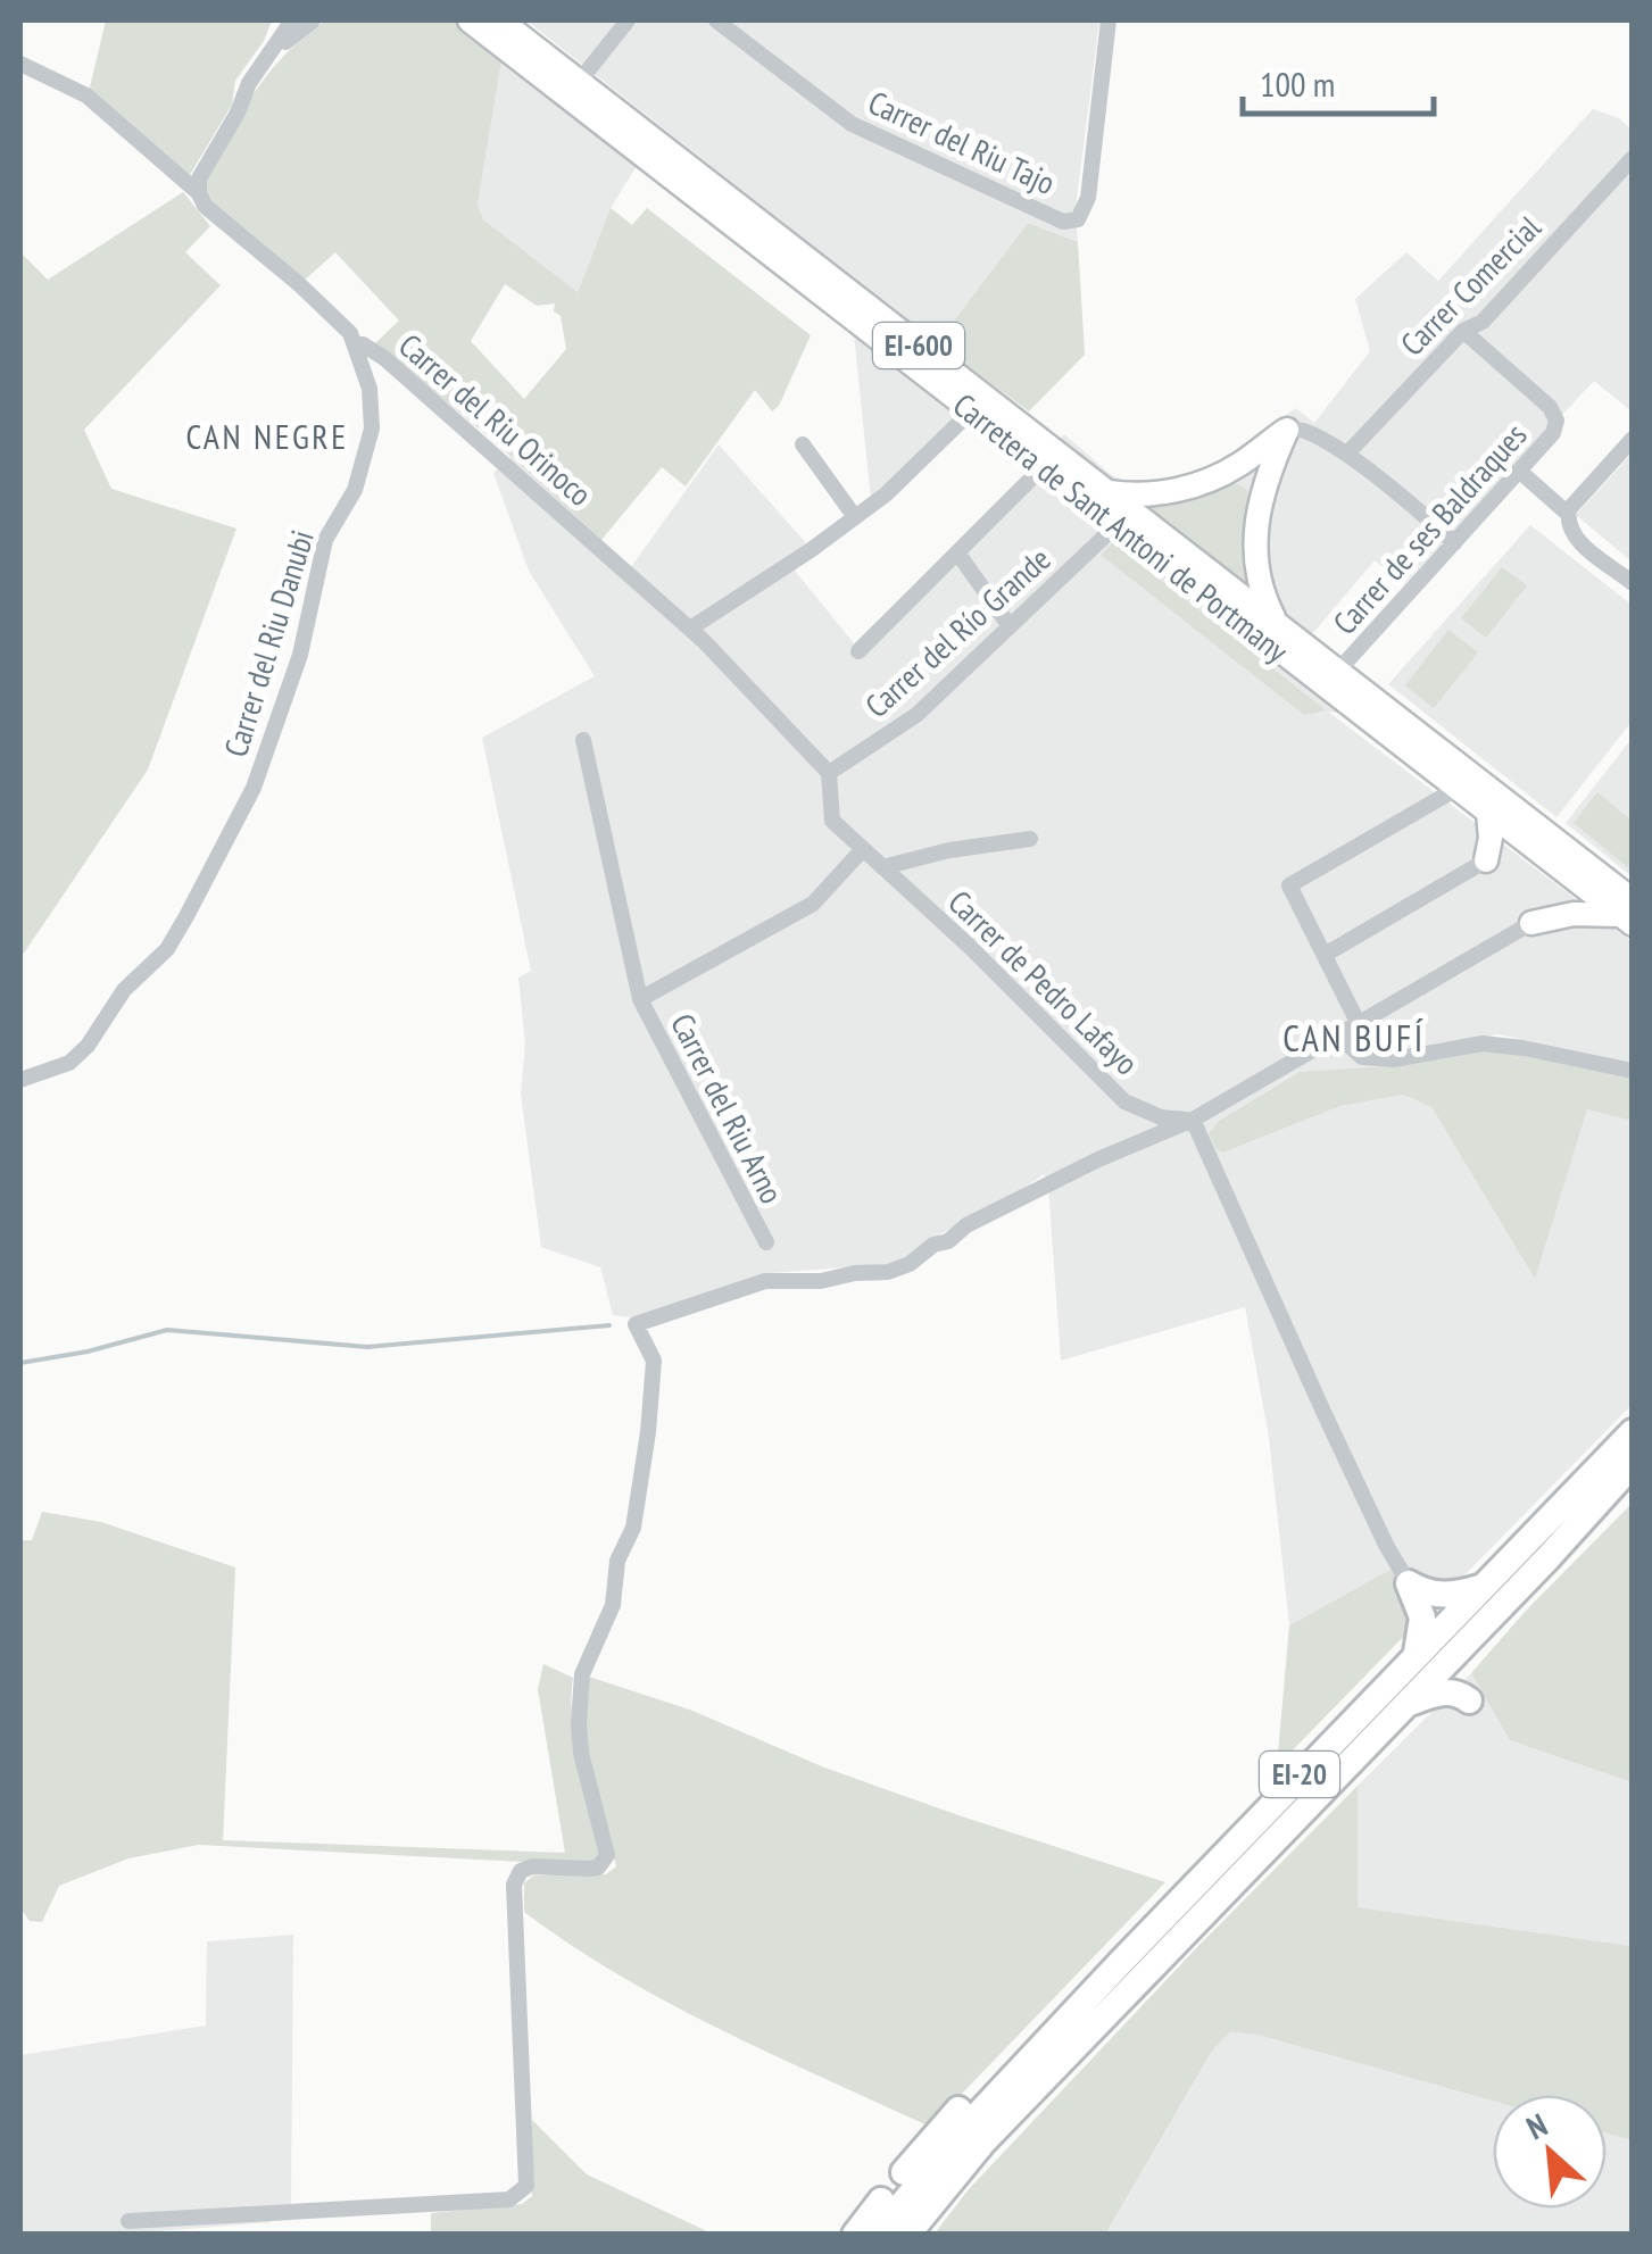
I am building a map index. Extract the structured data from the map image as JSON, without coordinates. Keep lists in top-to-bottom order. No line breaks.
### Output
{"streets":{"highway":["EI-20"],"main road":["EI-600","Carretera de Sant Antoni de Portmany"],"street":["Carrer del Riu Tajo","Carrer Comercial","Carrer del Riu Orinoco","Carrer de ses Baldraques","Carrer del Río Grande","Carrer del Riu Danubi","Carrer de Pedro Lafayo","Carrer del Riu Arno"]},"crossings":[["Carrer Comercial","Carrer de ses Baldraques"],["EI-600","Carretera de Sant Antoni de Portmany"],["Carrer del Riu Orinoco","Carrer del Río Grande"],["Carrer del Riu Orinoco","Carrer del Riu Danubi"],["Carrer del Riu Orinoco","Carrer de Pedro Lafayo"],["Carretera de Sant Antoni de Portmany","Carrer de ses Baldraques"],["Carretera de Sant Antoni de Portmany","Carrer del Río Grande"],["Carrer del Río Grande","Carrer de Pedro Lafayo"],["Carrer de Pedro Lafayo","Carrer del Riu Arno"]],"districts":["CAN NEGRE","CAN BUFÍ"],"scale_bar":"100 m","north":"top left"}
